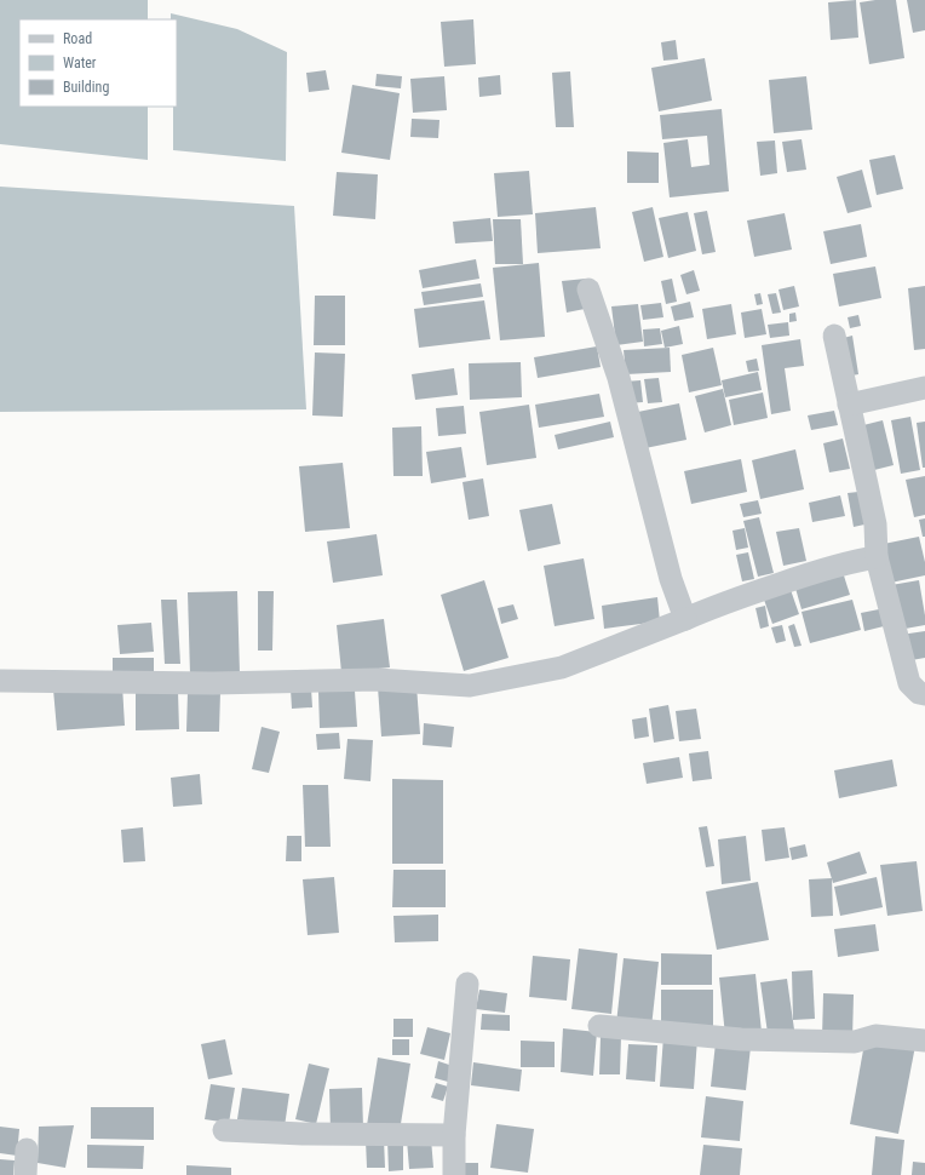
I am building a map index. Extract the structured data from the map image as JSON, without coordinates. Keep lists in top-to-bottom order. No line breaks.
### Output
{"legend":["Road","Water","Building"]}
